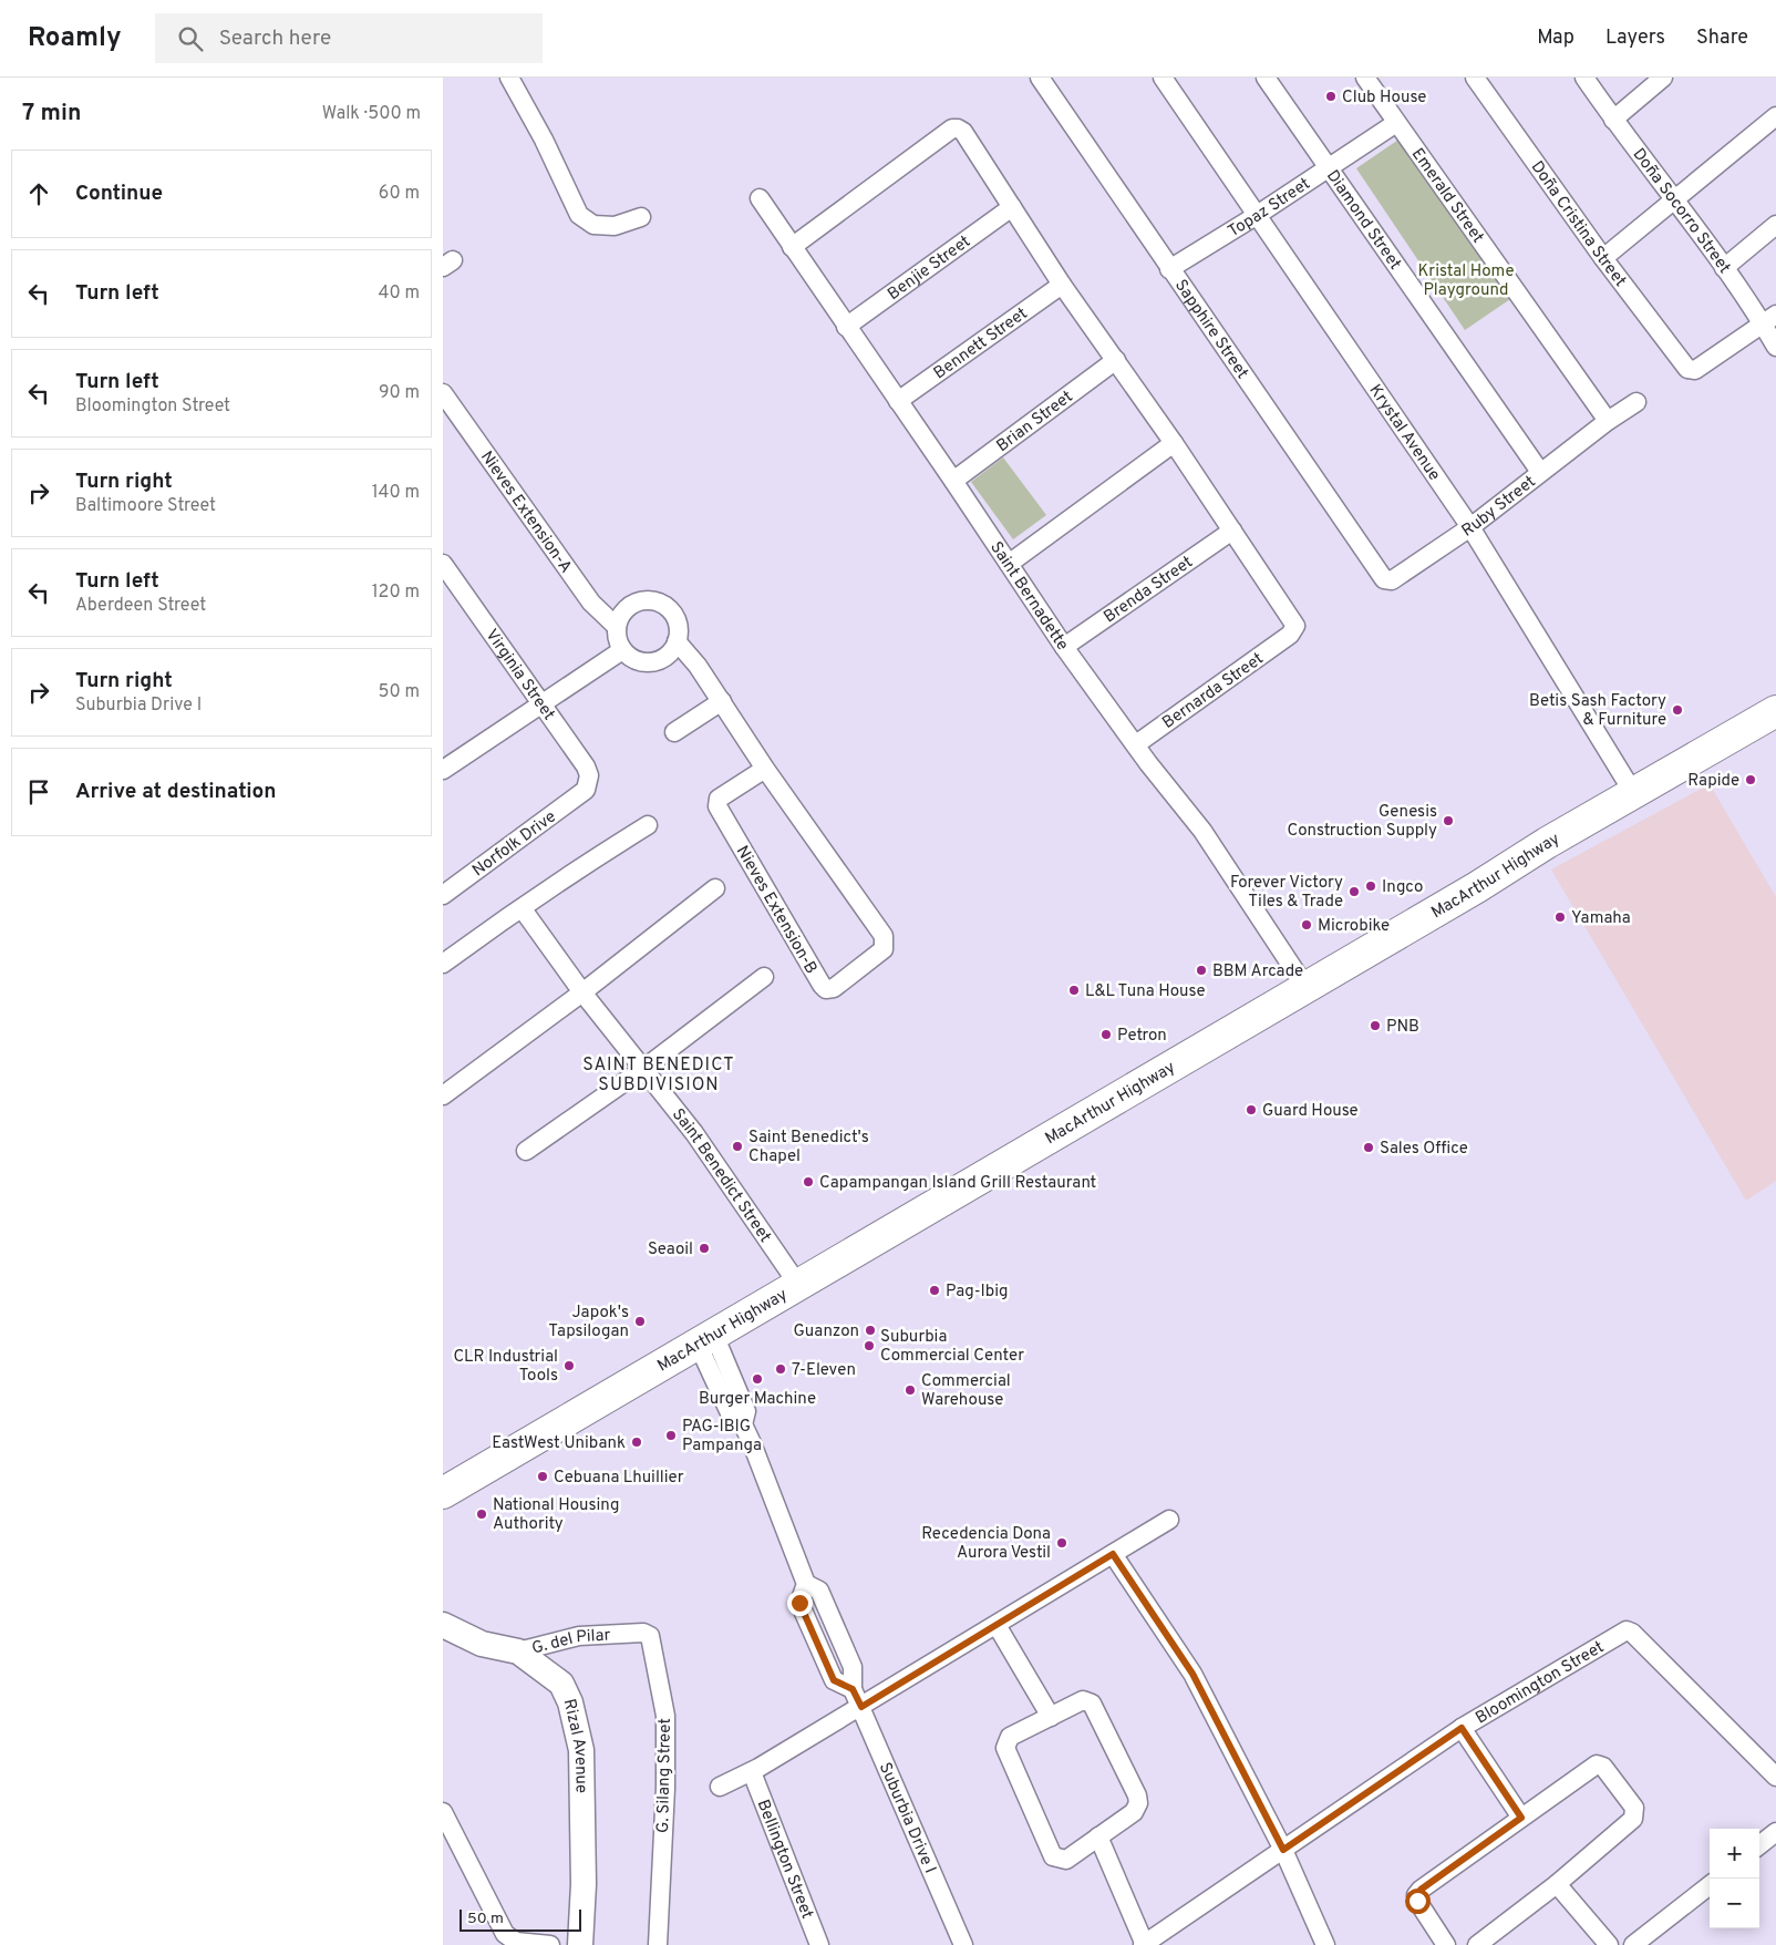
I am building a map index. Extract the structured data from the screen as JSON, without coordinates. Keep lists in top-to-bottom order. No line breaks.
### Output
{"streets":{"highway":["MacArthur Highway"],"street":["Emerald Street","Topaz Street","Doña Socorro Street","Diamond Street","Doña Cristina Street","Benjie Street","Sapphire Street","Bennett Street","Brian Street","Krystal Avenue","Ruby Street","Nieves Extension-A","Brenda Street","Saint Bernadette","Virginia Street","Bernarda Street","Norfolk Drive","Nieves Extension-B","Saint Benedict Street","G. del Pilar","Bloomington Street","Rizal Avenue","G. Silang Street","Suburbia Drive I","Bellington Street"]},"crossings":[["Emerald Street","Topaz Street"],["Emerald Street","Ruby Street"],["Topaz Street","Diamond Street"],["Topaz Street","Sapphire Street"],["Topaz Street","Krystal Avenue"],["Doña Socorro Street","Doña Cristina Street"],["Diamond Street","Ruby Street"],["Benjie Street","Saint Bernadette"],["Sapphire Street","Ruby Street"],["Bennett Street","Saint Bernadette"],["Brian Street","Saint Bernadette"],["Krystal Avenue","Ruby Street"],["Krystal Avenue","MacArthur Highway"],["Nieves Extension-A","Nieves Extension-B"],["Brenda Street","Saint Bernadette"],["Brenda Street","Bernarda Street"],["Saint Bernadette","Bernarda Street"],["Saint Bernadette","MacArthur Highway"],["Virginia Street","Norfolk Drive"],["MacArthur Highway","Saint Benedict Street"],["MacArthur Highway","Suburbia Drive I"],["G. del Pilar","Rizal Avenue"],["G. del Pilar","G. Silang Street"]],"districts":["SAINT BENEDICT SUBDIVISION"],"parks":["Kristal Home Playground"],"places":["Club House","Betis Sash Factory & Furniture","Rapide","Genesis Construction Supply","Ingco","Forever Victory Tiles & Trade","Yamaha","Microbike","BBM Arcade","L&L Tuna House","PNB","Petron","Guard House","Saint Benedict's Chapel","Sales Office","Capampangan Island Grill Restaurant","Seaoil","Pag-Ibig","Japok's Tapsilogan","Guanzon","Suburbia Commercial Center","CLR Industrial Tools","7-Eleven","Burger Machine","Commercial Warehouse","PAG-IBIG Pampanga","EastWest Unibank","Cebuana Lhuillier","National Housing Authority","Recedencia Dona Aurora Vestil"],"scale_bar":"50 m","page":{"header":"Roamly","search":"Search here","nav":["Map","Layers","Share"],"heading":["7 min","Walk · 500 m"],"list":[["Continue","60 m"],["Turn left","40 m"],["Turn left","Bloomington Street","90 m"],["Turn right","Baltimoore Street","140 m"],["Turn left","Aberdeen Street","120 m"],["Turn right","Suburbia Drive I","50 m"],"Arrive at destination"],"map_buttons":["+","−"],"scale":"50 m"}}
